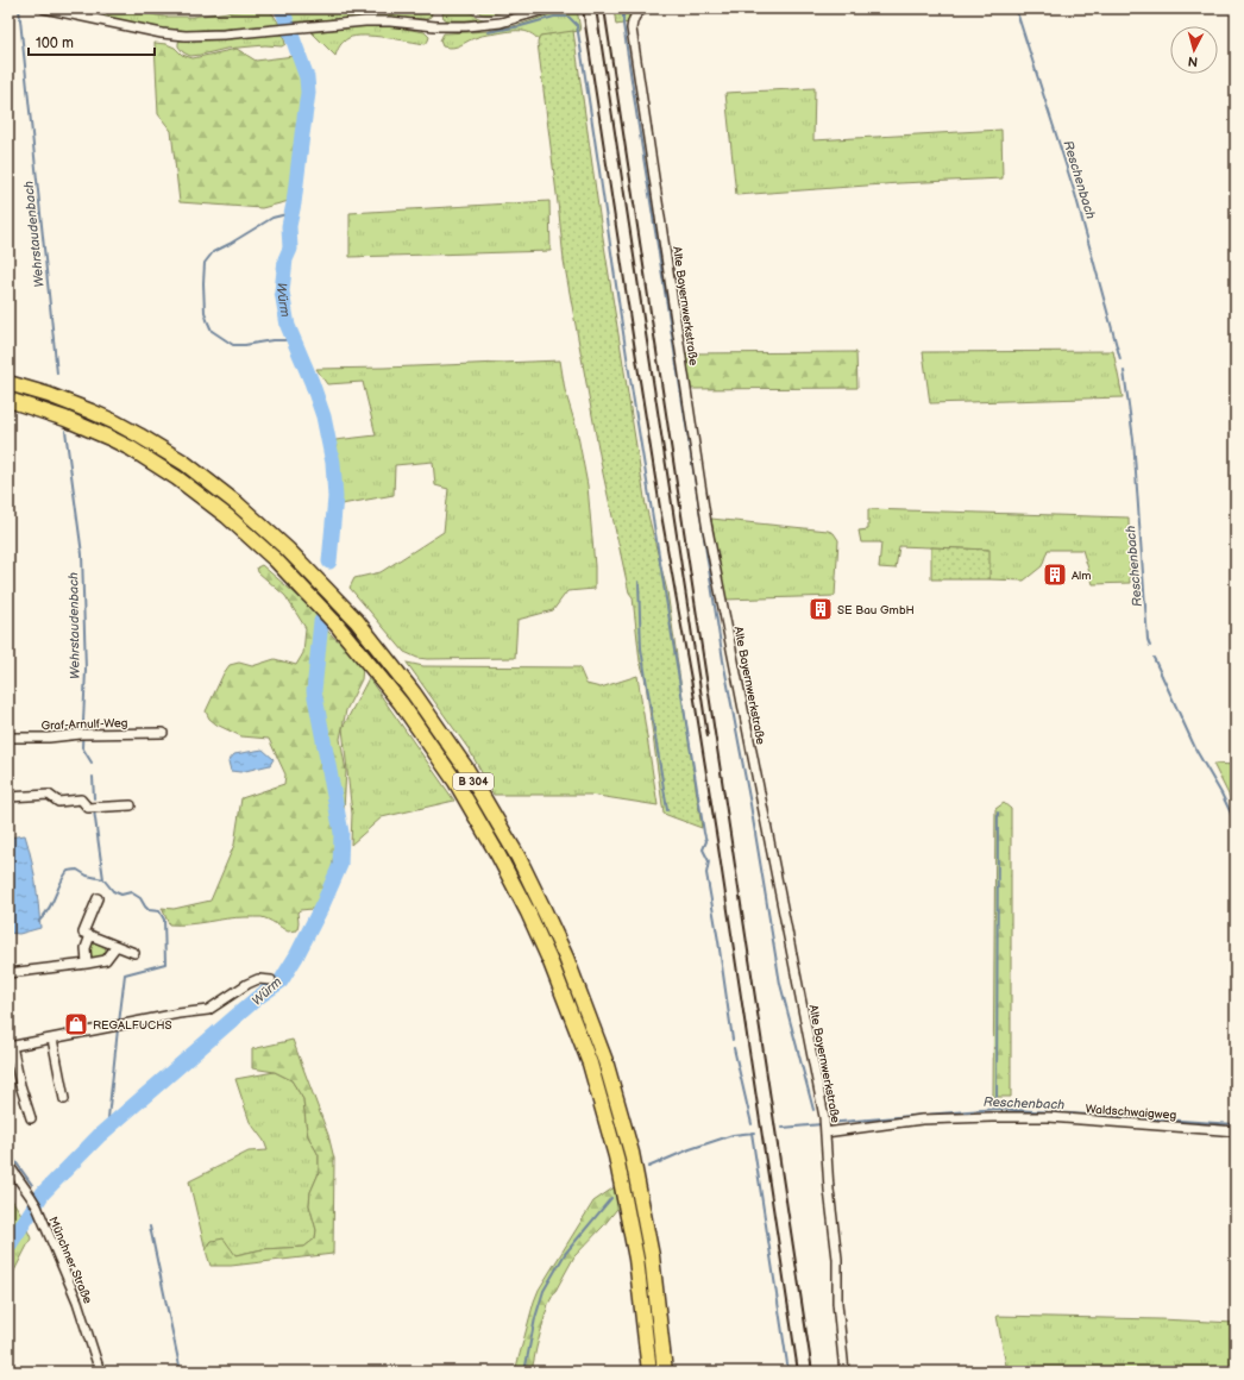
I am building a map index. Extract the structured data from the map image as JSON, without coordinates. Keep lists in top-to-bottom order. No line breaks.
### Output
{"streets":{"highway":["B 304"],"street":["Alte Bayernwerkstraße","Graf-Arnulf-Weg","Waldschwaigweg","Münchner Straße"]},"crossings":[["Alte Bayernwerkstraße","Waldschwaigweg"]],"water":["Reschenbach","Wehrstaudenbach","Würm"],"places":{"building":["Alm","SE Bau GmbH"],"shop":["REGALFUCHS"]},"scale_bar":"100 m","north":"bottom"}
